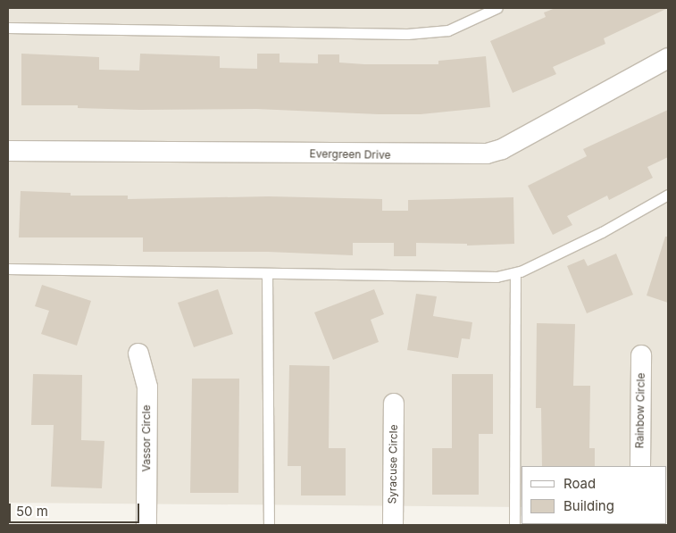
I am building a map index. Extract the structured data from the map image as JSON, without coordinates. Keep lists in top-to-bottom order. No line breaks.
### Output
{"streets":{"street":["Evergreen Drive","Rainbow Circle","Vassor Circle","Syracuse Circle"]},"legend":["Road","Building"],"scale_bar":"50 m"}
